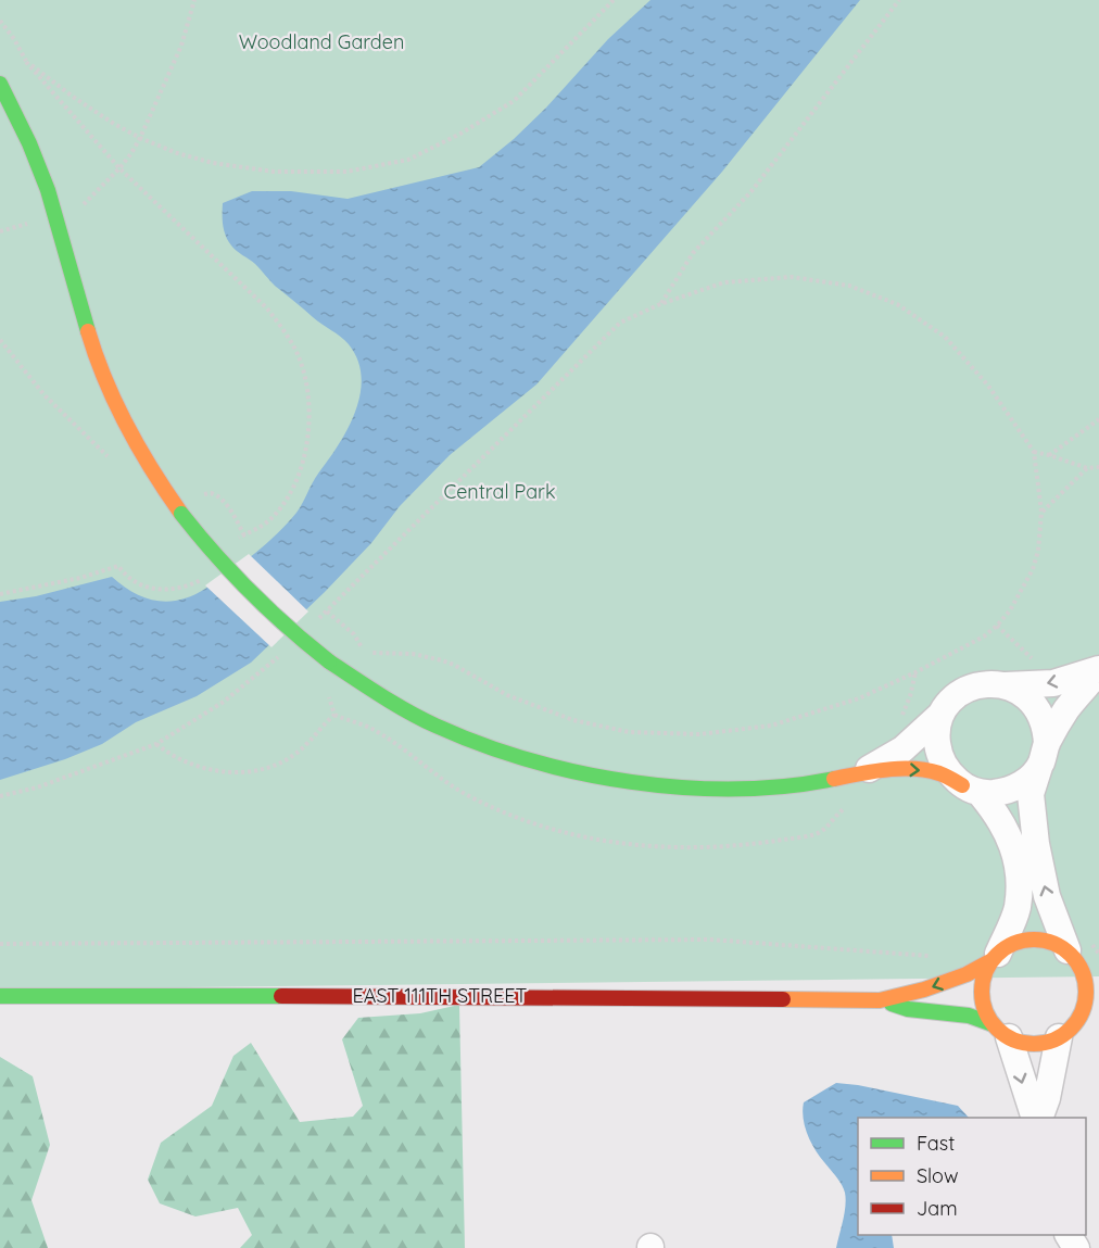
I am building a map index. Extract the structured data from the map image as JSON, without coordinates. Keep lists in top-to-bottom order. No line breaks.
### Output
{"streets":{"main road":["EAST 111TH STREET"]},"parks":["Woodland Garden","Central Park"],"legend":["Fast","Slow","Jam"]}
